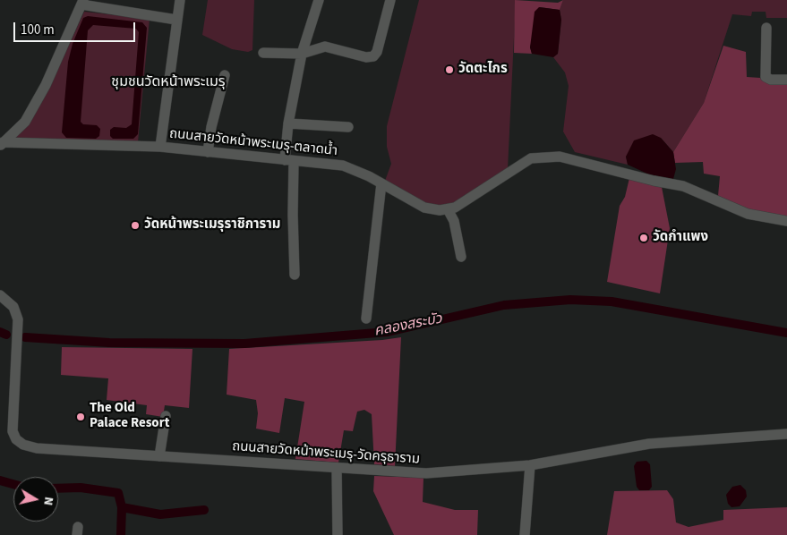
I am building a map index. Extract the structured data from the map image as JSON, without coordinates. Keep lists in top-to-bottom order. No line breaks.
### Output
{"streets":{"street":["ถนนสายวัดหน้าพระเมรุ-ตลาดน้ำ","ถนนสายวัดหน้าพระเมรุ-วัดครุธาราม"]},"districts":["ชุมชนวัดหน้าพระเมรุ"],"water":["คลองสระบัว"],"places":["วัดตะไกร","วัดหน้าพระเมรุราชิการาม","วัดกำแพง","The Old Palace Resort"],"scale_bar":"100 m","north":"right"}
